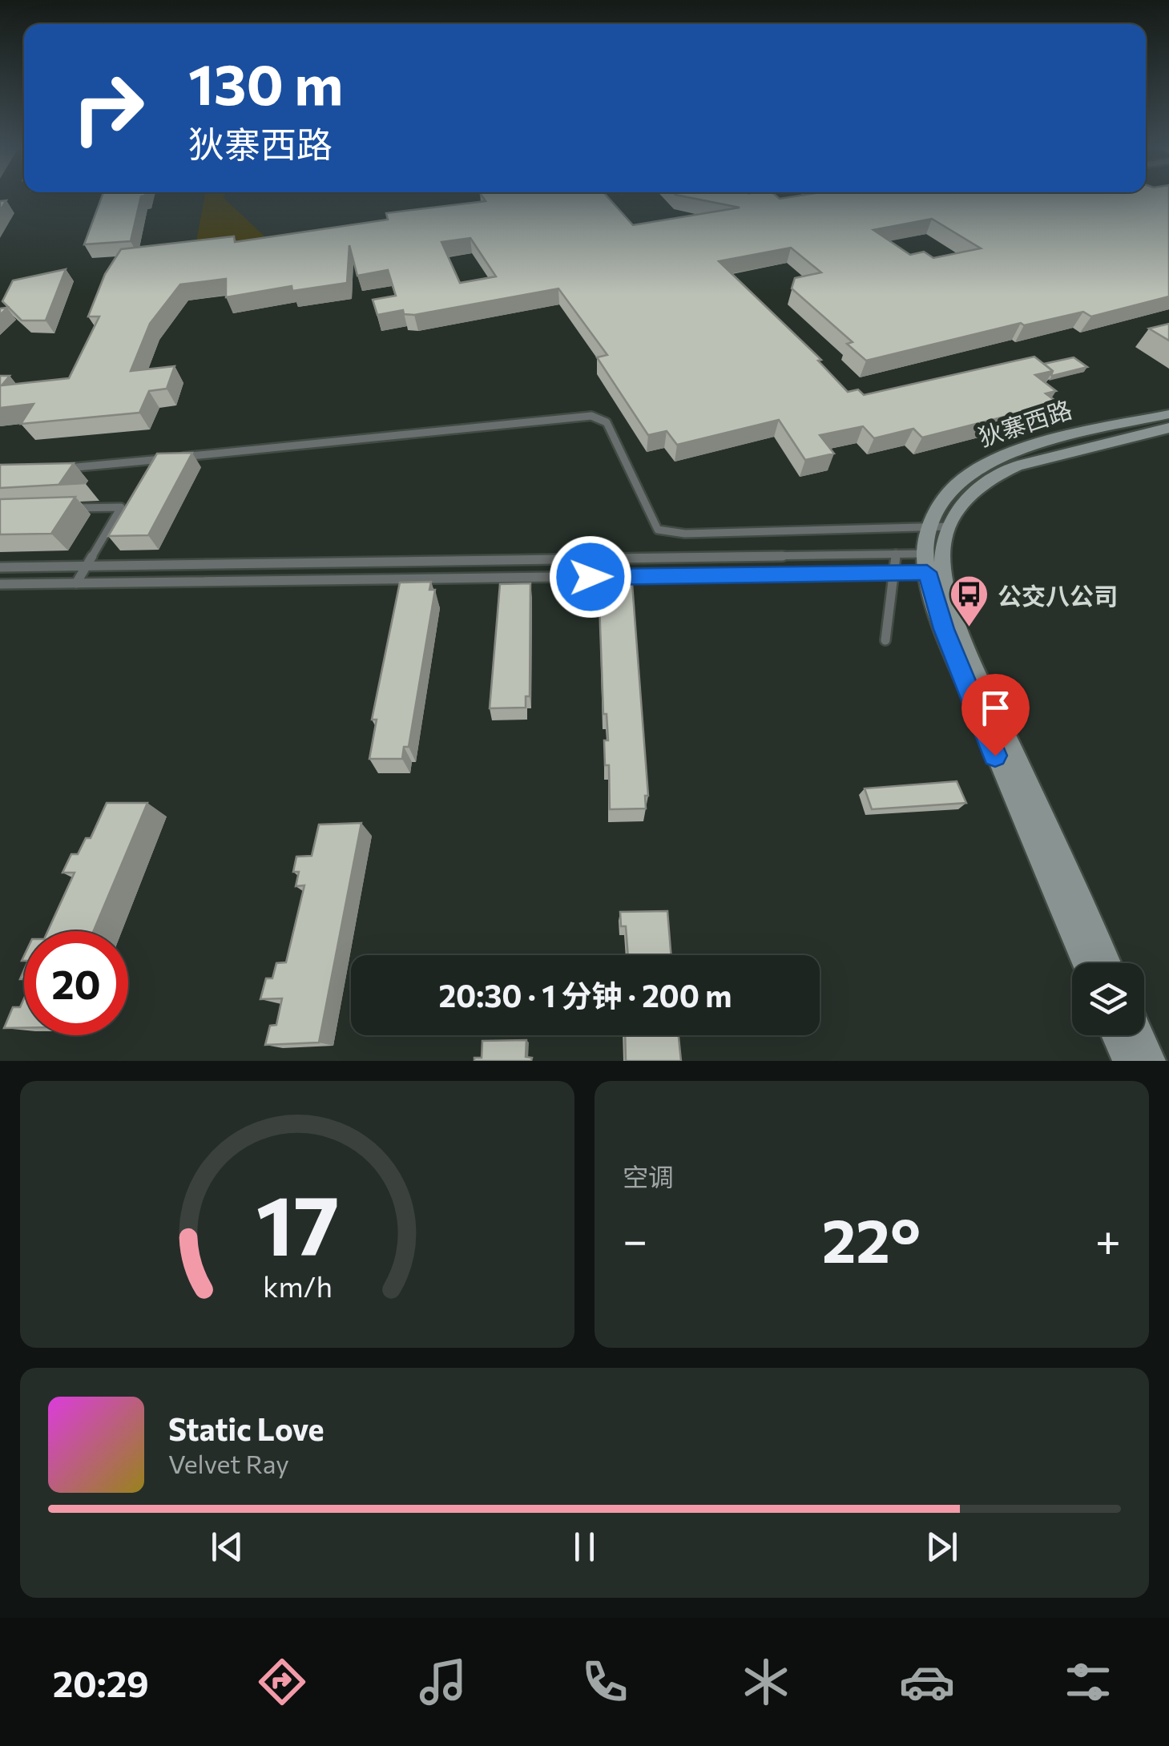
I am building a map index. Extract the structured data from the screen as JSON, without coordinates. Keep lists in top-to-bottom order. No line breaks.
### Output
{"streets":{"main road":["狄寨西路"]},"places":{"bus stop":["公交八公司"]},"page":{"turn":["130 m","狄寨西路"],"limit":"20","trip":"20:30 · 1 分钟 · 200 m","tile":"空调","heat":["−","22°","+"],"song":["Static Love","Velvet Ray"],"tabs":"20:29","gauge":["17","km/h"]}}
